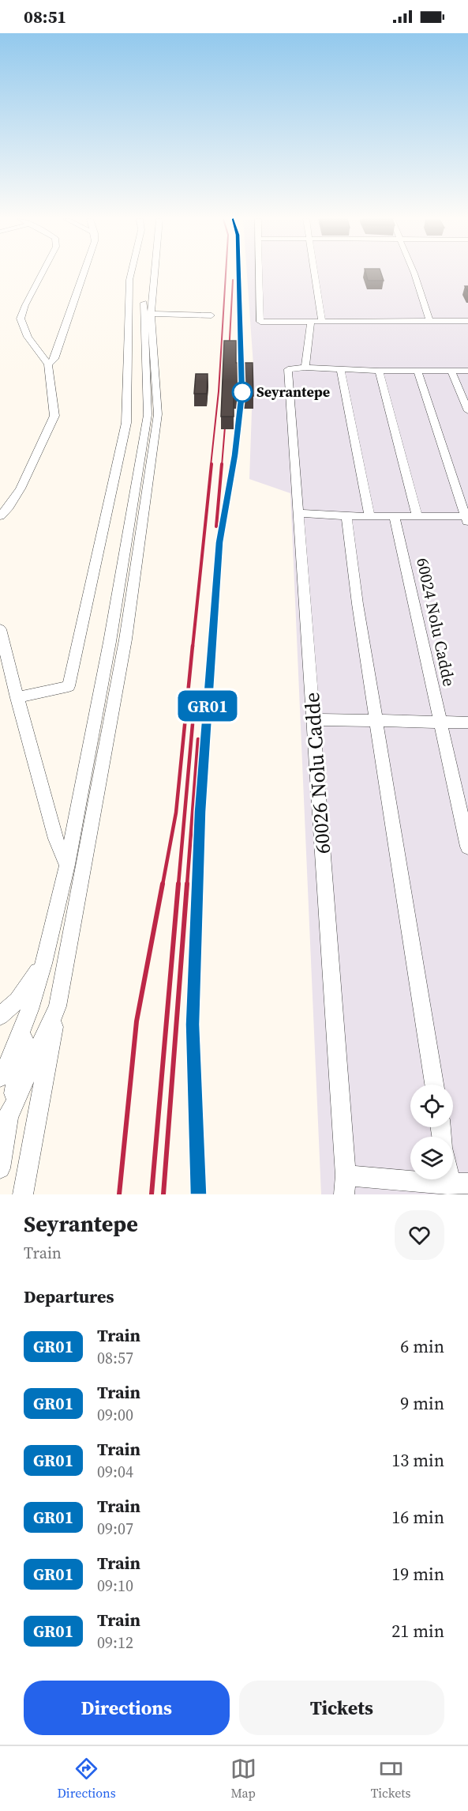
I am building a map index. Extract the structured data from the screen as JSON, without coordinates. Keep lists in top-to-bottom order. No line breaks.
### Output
{"streets":{"street":["60024 Nolu Cadde","60026 Nolu Cadde"]},"places":["Seyrantepe"],"page":{"status":"08:51","on_map":"GR01","heading":[["Seyrantepe","Train"],"Departures"],"list":[{"mark":"GR01","name":"Train","note":"08:57","value":"6 min"},{"mark":"GR01","name":"Train","note":"09:00","value":"9 min"},{"mark":"GR01","name":"Train","note":"09:04","value":"13 min"},{"mark":"GR01","name":"Train","note":"09:07","value":"16 min"},{"mark":"GR01","name":"Train","note":"09:10","value":"19 min"},{"mark":"GR01","name":"Train","note":"09:12","value":"21 min"}],"buttons":["Directions","Tickets"],"tabs":["Directions","Map","Tickets"]}}
